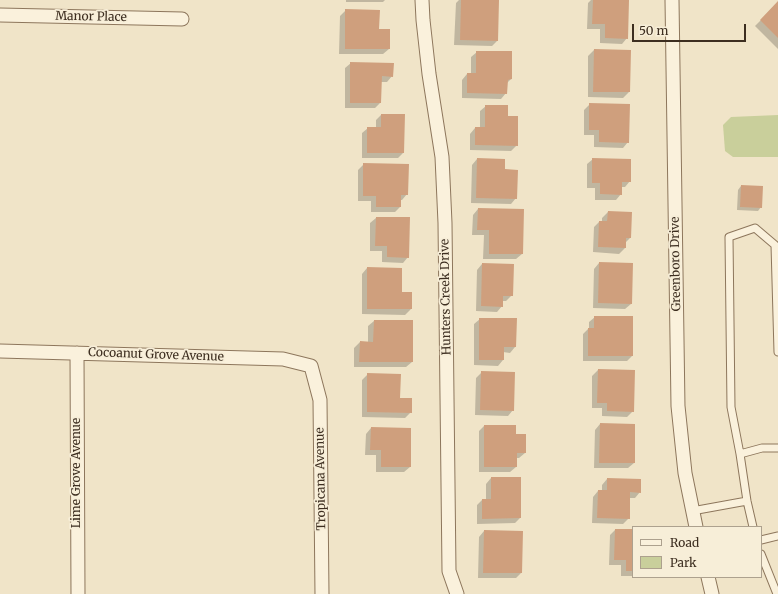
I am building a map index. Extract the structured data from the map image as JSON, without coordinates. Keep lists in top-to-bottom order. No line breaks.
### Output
{"streets":{"street":["Manor Place","Greenboro Drive","Hunters Creek Drive","Cocoanut Grove Avenue","Lime Grove Avenue","Tropicana Avenue"]},"crossings":[["Cocoanut Grove Avenue","Lime Grove Avenue"],["Cocoanut Grove Avenue","Tropicana Avenue"]],"legend":["Road","Park"],"scale_bar":"50 m"}
